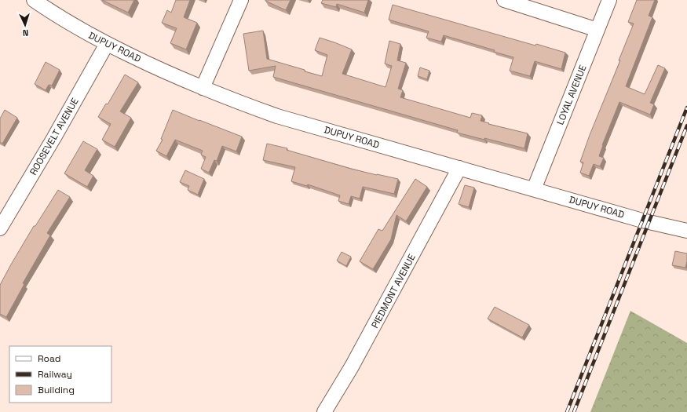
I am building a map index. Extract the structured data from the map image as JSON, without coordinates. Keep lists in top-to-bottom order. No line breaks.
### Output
{"streets":{"street":["DUPUY ROAD","LOYAL AVENUE","ROOSEVELT AVENUE","PIEDMONT AVENUE"]},"crossings":[["DUPUY ROAD","LOYAL AVENUE"],["DUPUY ROAD","ROOSEVELT AVENUE"],["DUPUY ROAD","PIEDMONT AVENUE"]],"legend":["Road","Railway","Building"],"north":"bottom"}
